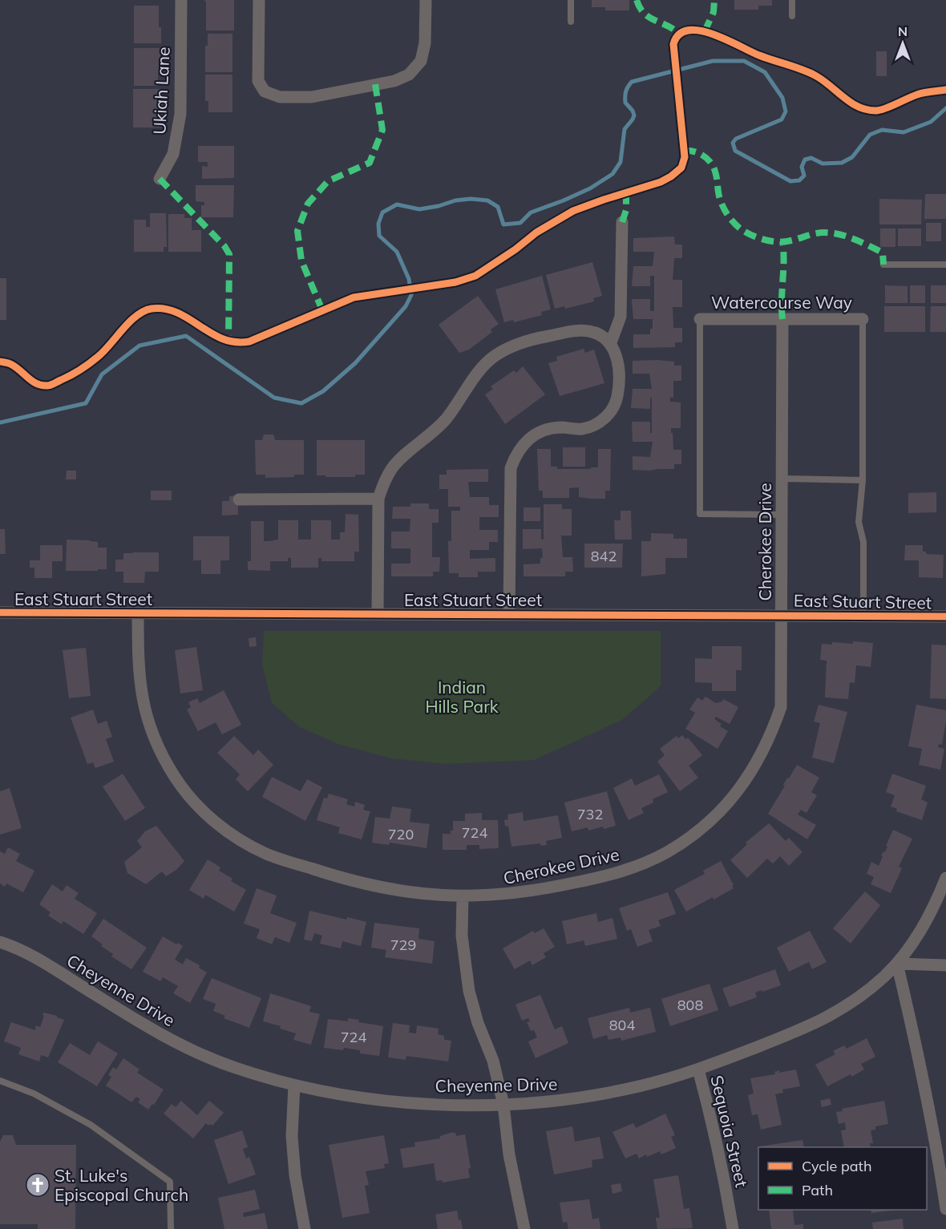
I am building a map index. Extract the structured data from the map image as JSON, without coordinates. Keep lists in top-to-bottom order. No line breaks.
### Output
{"streets":{"street":["Ukiah Lane","Watercourse Way","Cherokee Drive","East Stuart Street","Cheyenne Drive","Sequoia Street"]},"crossings":[["Watercourse Way","Cherokee Drive"],["Cherokee Drive","East Stuart Street"],["Cheyenne Drive","Sequoia Street"]],"parks":["Indian Hills Park"],"places":{"church":["St. Luke's Episcopal Church"]},"house_numbers":["842","732","724","720","729","808","804","724"],"legend":["Cycle path","Path"],"north":"top"}
